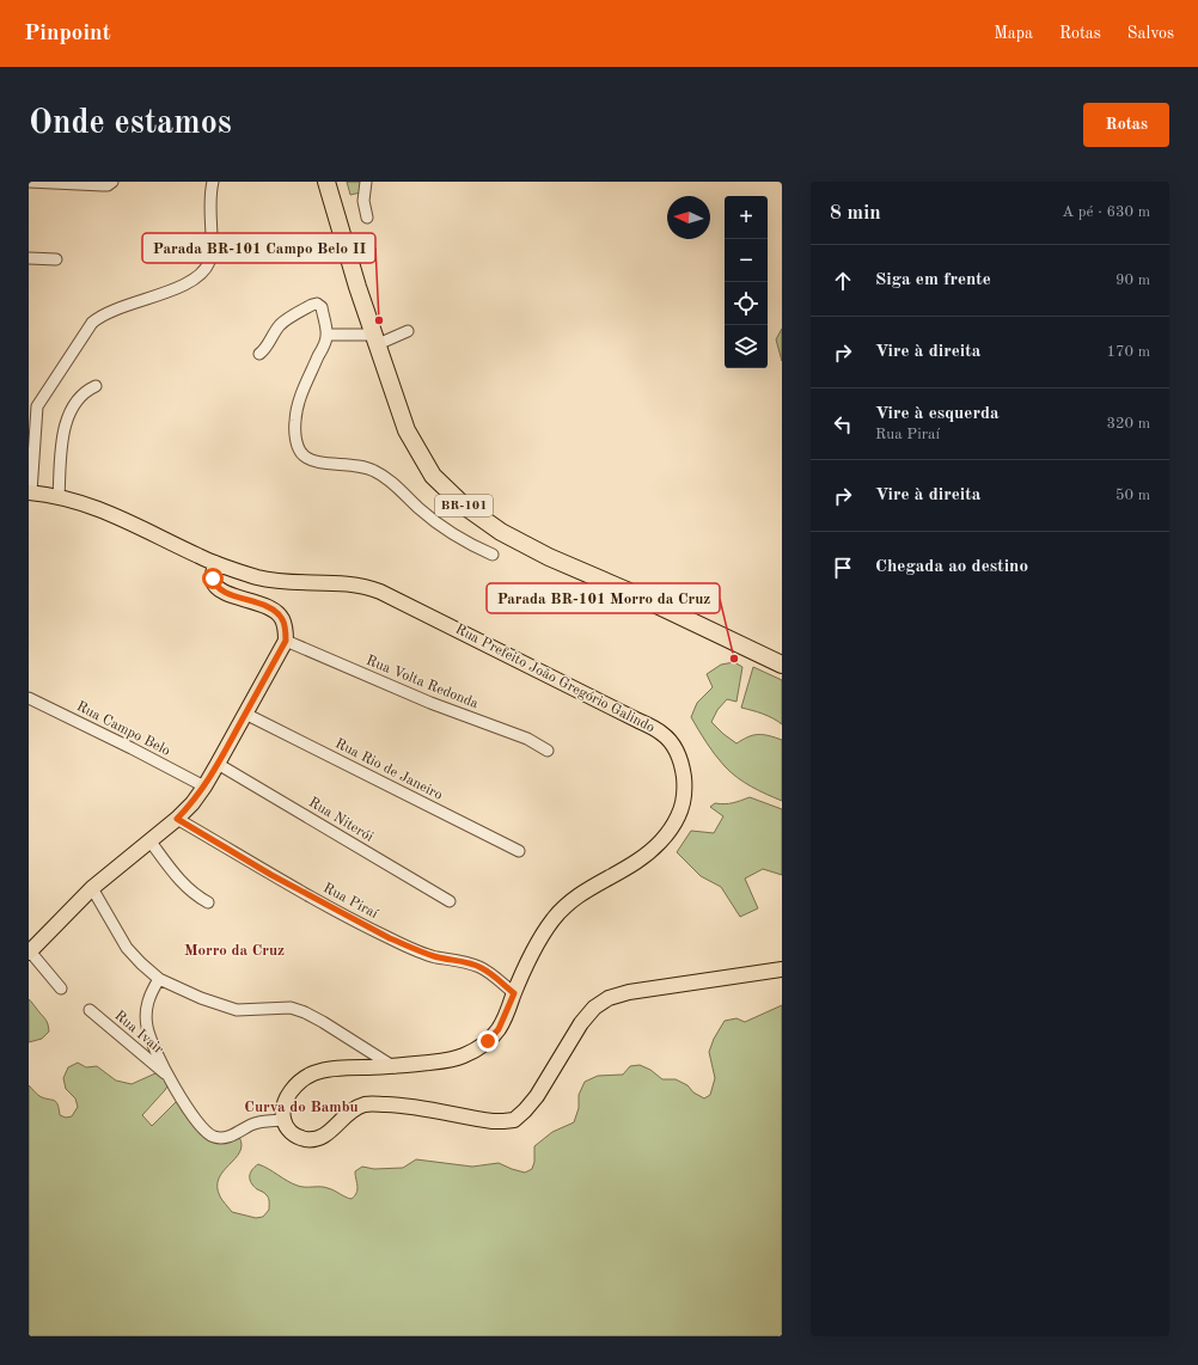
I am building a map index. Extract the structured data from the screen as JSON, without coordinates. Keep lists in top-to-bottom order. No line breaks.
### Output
{"streets":{"highway":["BR-101"],"main road":["Rua Prefeito João Gregório Galindo"],"street":["Rua Volta Redonda","Rua Campo Belo","Rua Rio de Janeiro","Rua Niterói","Rua Piraí","Rua Ivair"]},"crossings":[["Rua Prefeito João Gregório Galindo","Rua Piraí"],["Rua Prefeito João Gregório Galindo","Rua Ivair"]],"districts":["Morro da Cruz","Curva do Bambu"],"places":["Parada BR-101 Campo Belo II","Parada BR-101 Morro da Cruz"],"north":"left","page":{"header":"Pinpoint","nav":["Mapa","Rotas","Salvos"],"buttons":"Rotas","title":"Onde estamos","heading":["8 min","A pé · 630 m"],"map_buttons":["+","−"],"list":[["Siga em frente","90 m"],["Vire à direita","170 m"],["Vire à esquerda","Rua Piraí","320 m"],["Vire à direita","50 m"],"Chegada ao destino"]}}
